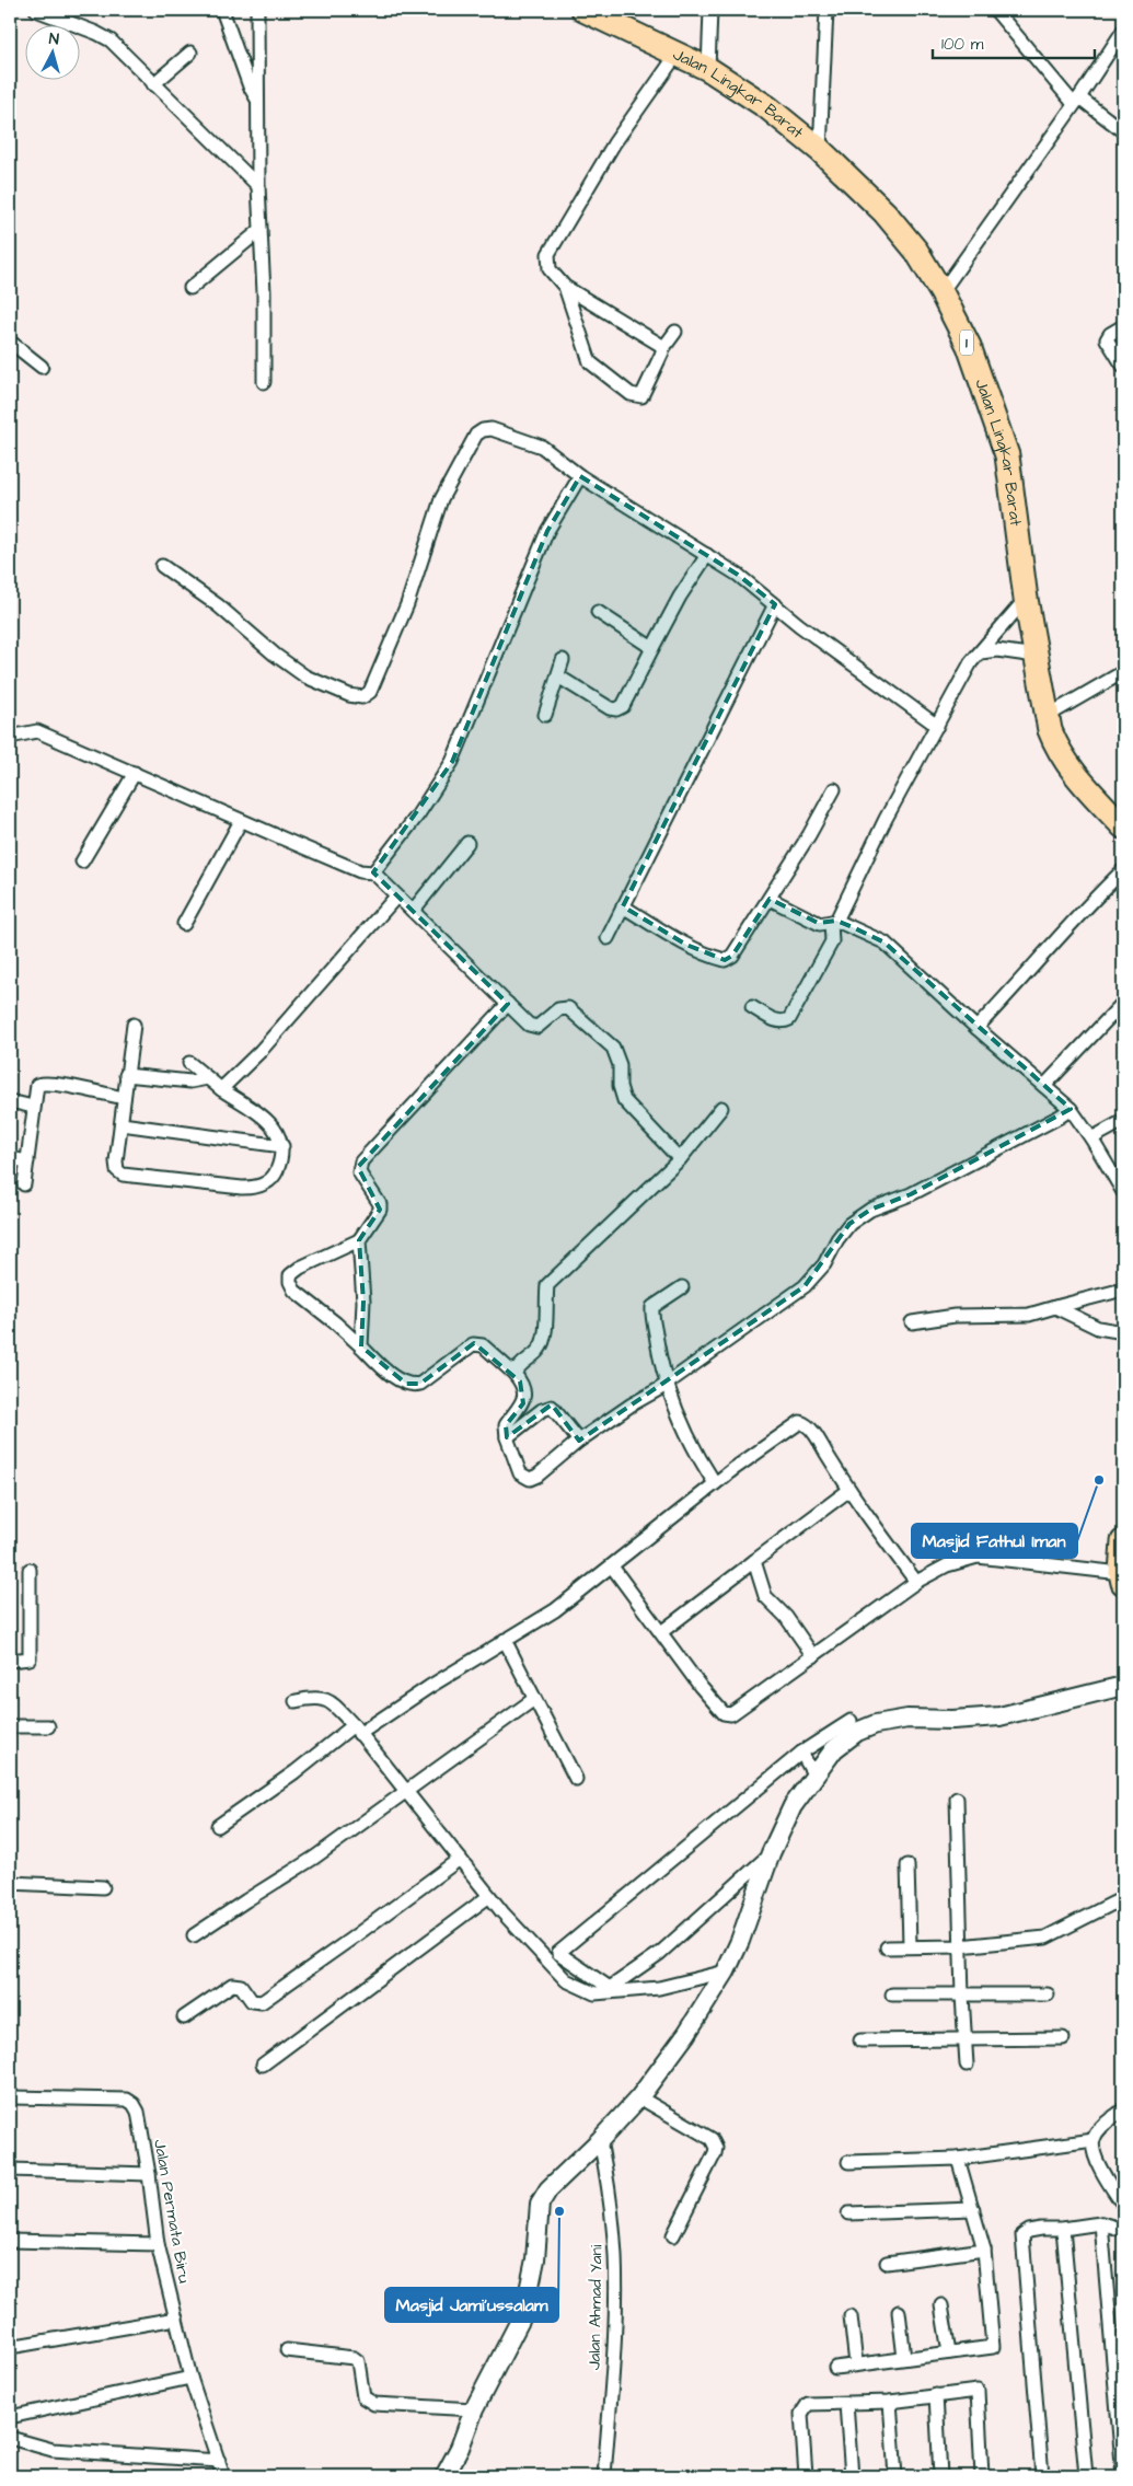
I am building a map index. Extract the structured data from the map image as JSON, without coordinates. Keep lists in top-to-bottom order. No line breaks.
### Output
{"streets":{"highway":["Jalan Lingkar Barat","1"],"street":["Jalan Permata Biru","Jalan Ahmad Yani"]},"places":["Masjid Fathul Iman","Masjid Jami'ussalam"],"scale_bar":"100 m","north":"top"}
